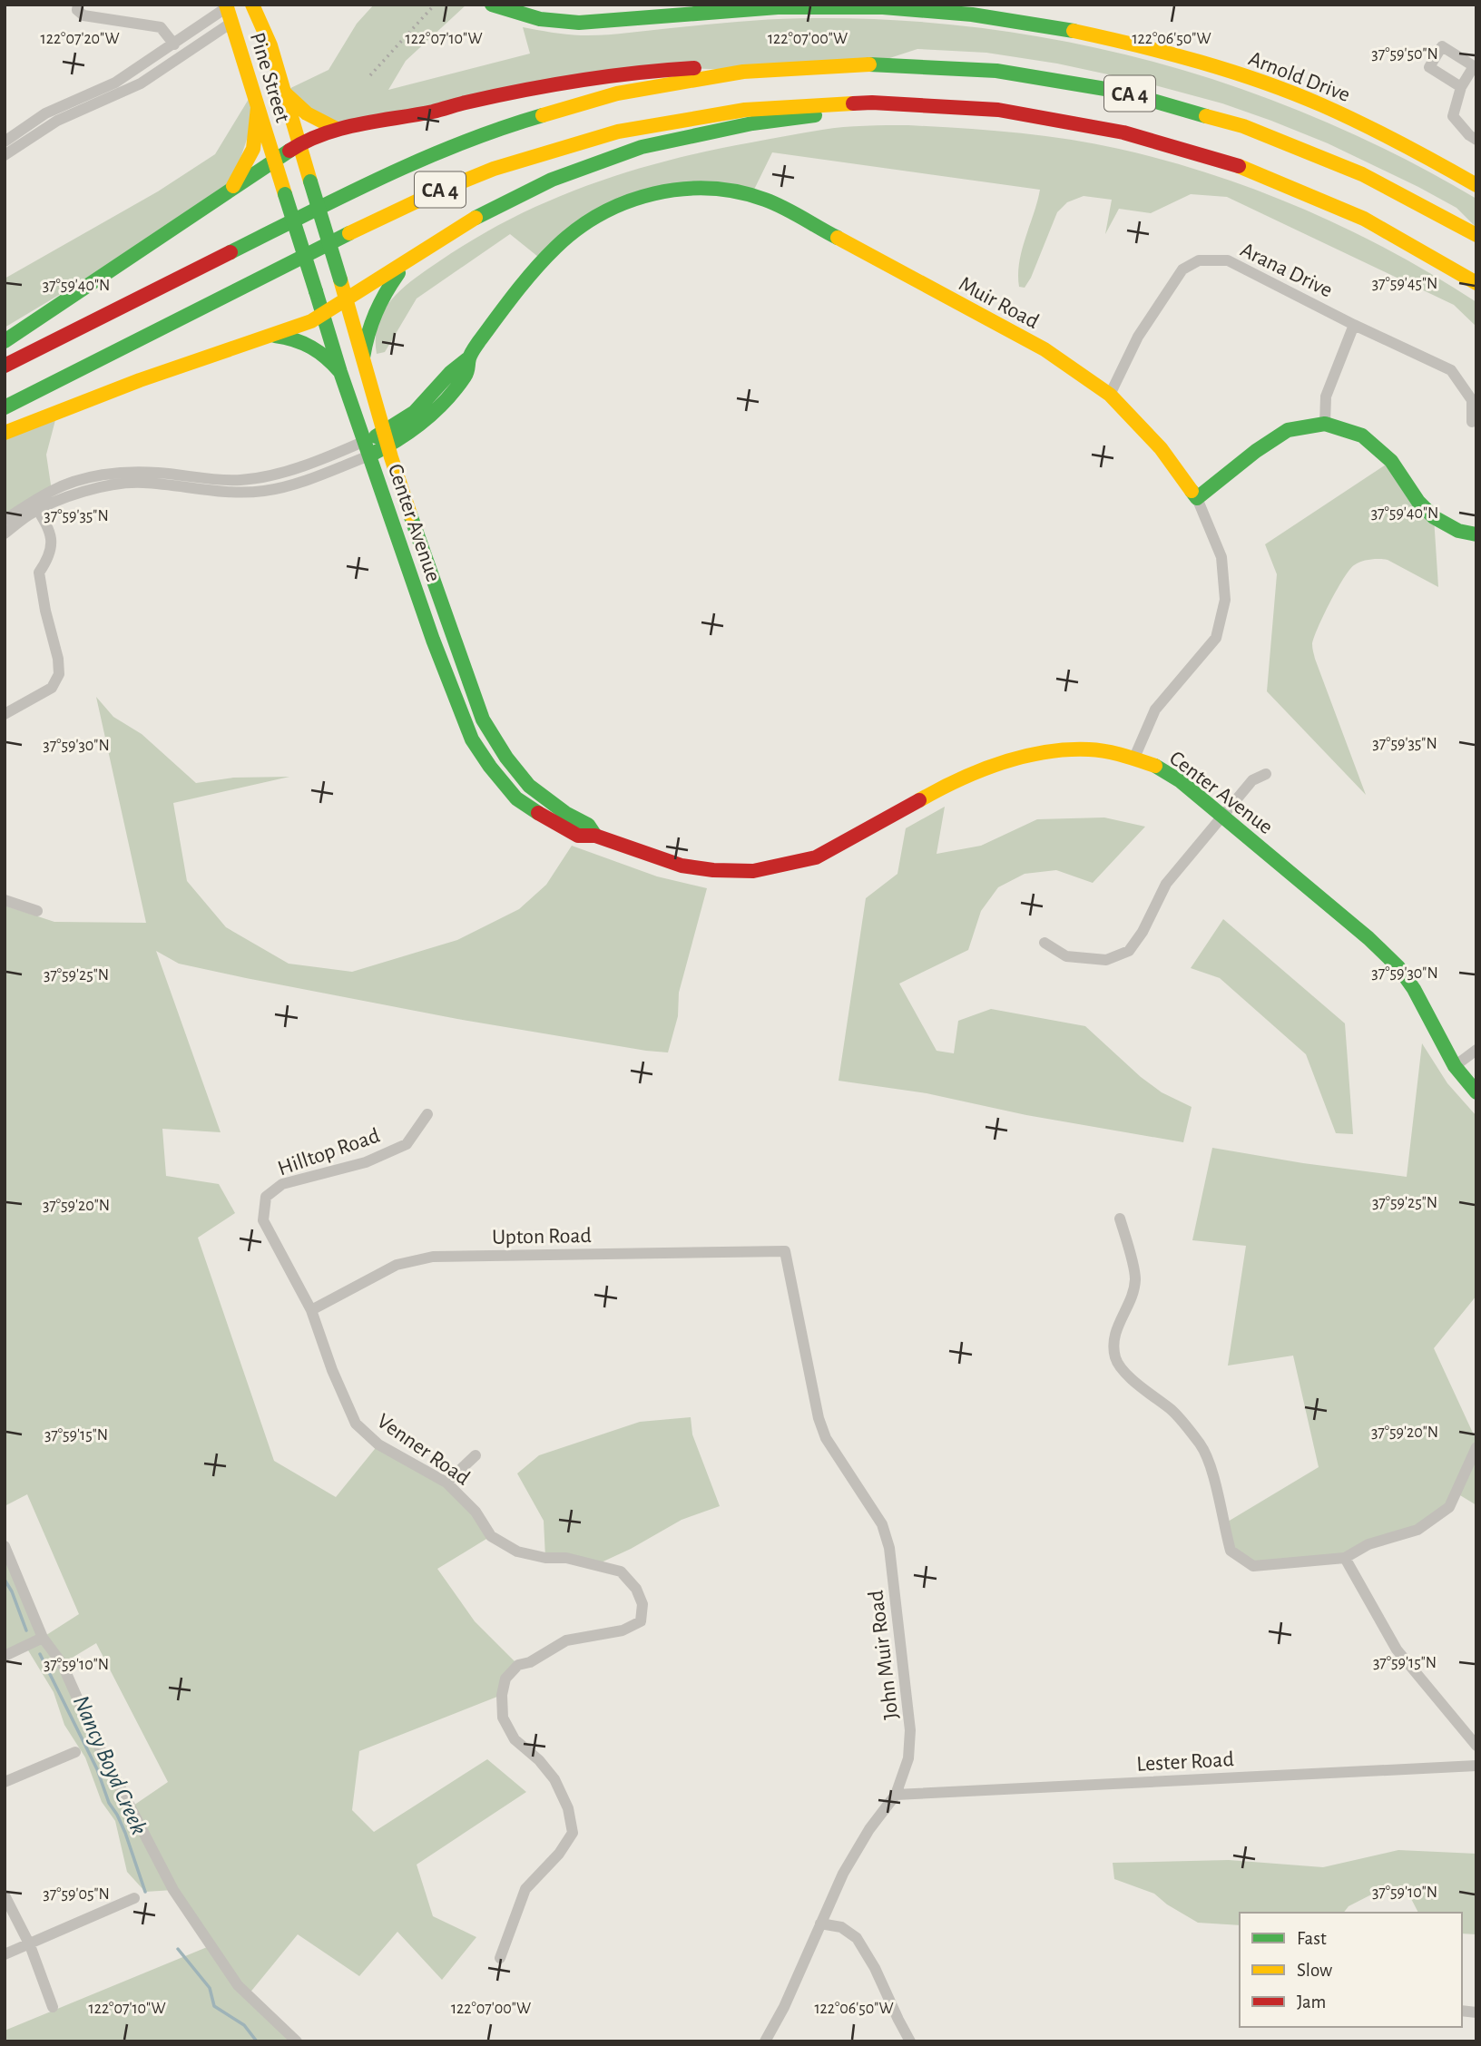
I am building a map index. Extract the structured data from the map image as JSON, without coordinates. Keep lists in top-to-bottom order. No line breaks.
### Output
{"streets":{"main road":["Arnold Drive","Pine Street","CA 4","Muir Road","Center Avenue"],"street":["Arana Drive","Hilltop Road","Upton Road","Venner Road","John Muir Road","Lester Road"]},"crossings":[["Pine Street","Center Avenue"],["Arana Drive","Muir Road"],["Muir Road","Center Avenue"],["Hilltop Road","Venner Road"],["Upton Road","Venner Road"],["Upton Road","John Muir Road"],["John Muir Road","Lester Road"]],"water":["Nancy Boyd Creek"],"legend":["Fast","Slow","Jam"],"coordinates":["122°07'20\"W","122°07'10\"W","122°07'00\"W","122°06'50\"W","37°59'50\"N","37°59'45\"N","37°59'40\"N","37°59'35\"N","37°59'30\"N","37°59'25\"N","37°59'20\"N","37°59'15\"N","37°59'10\"N","37°59'05\"N"]}
